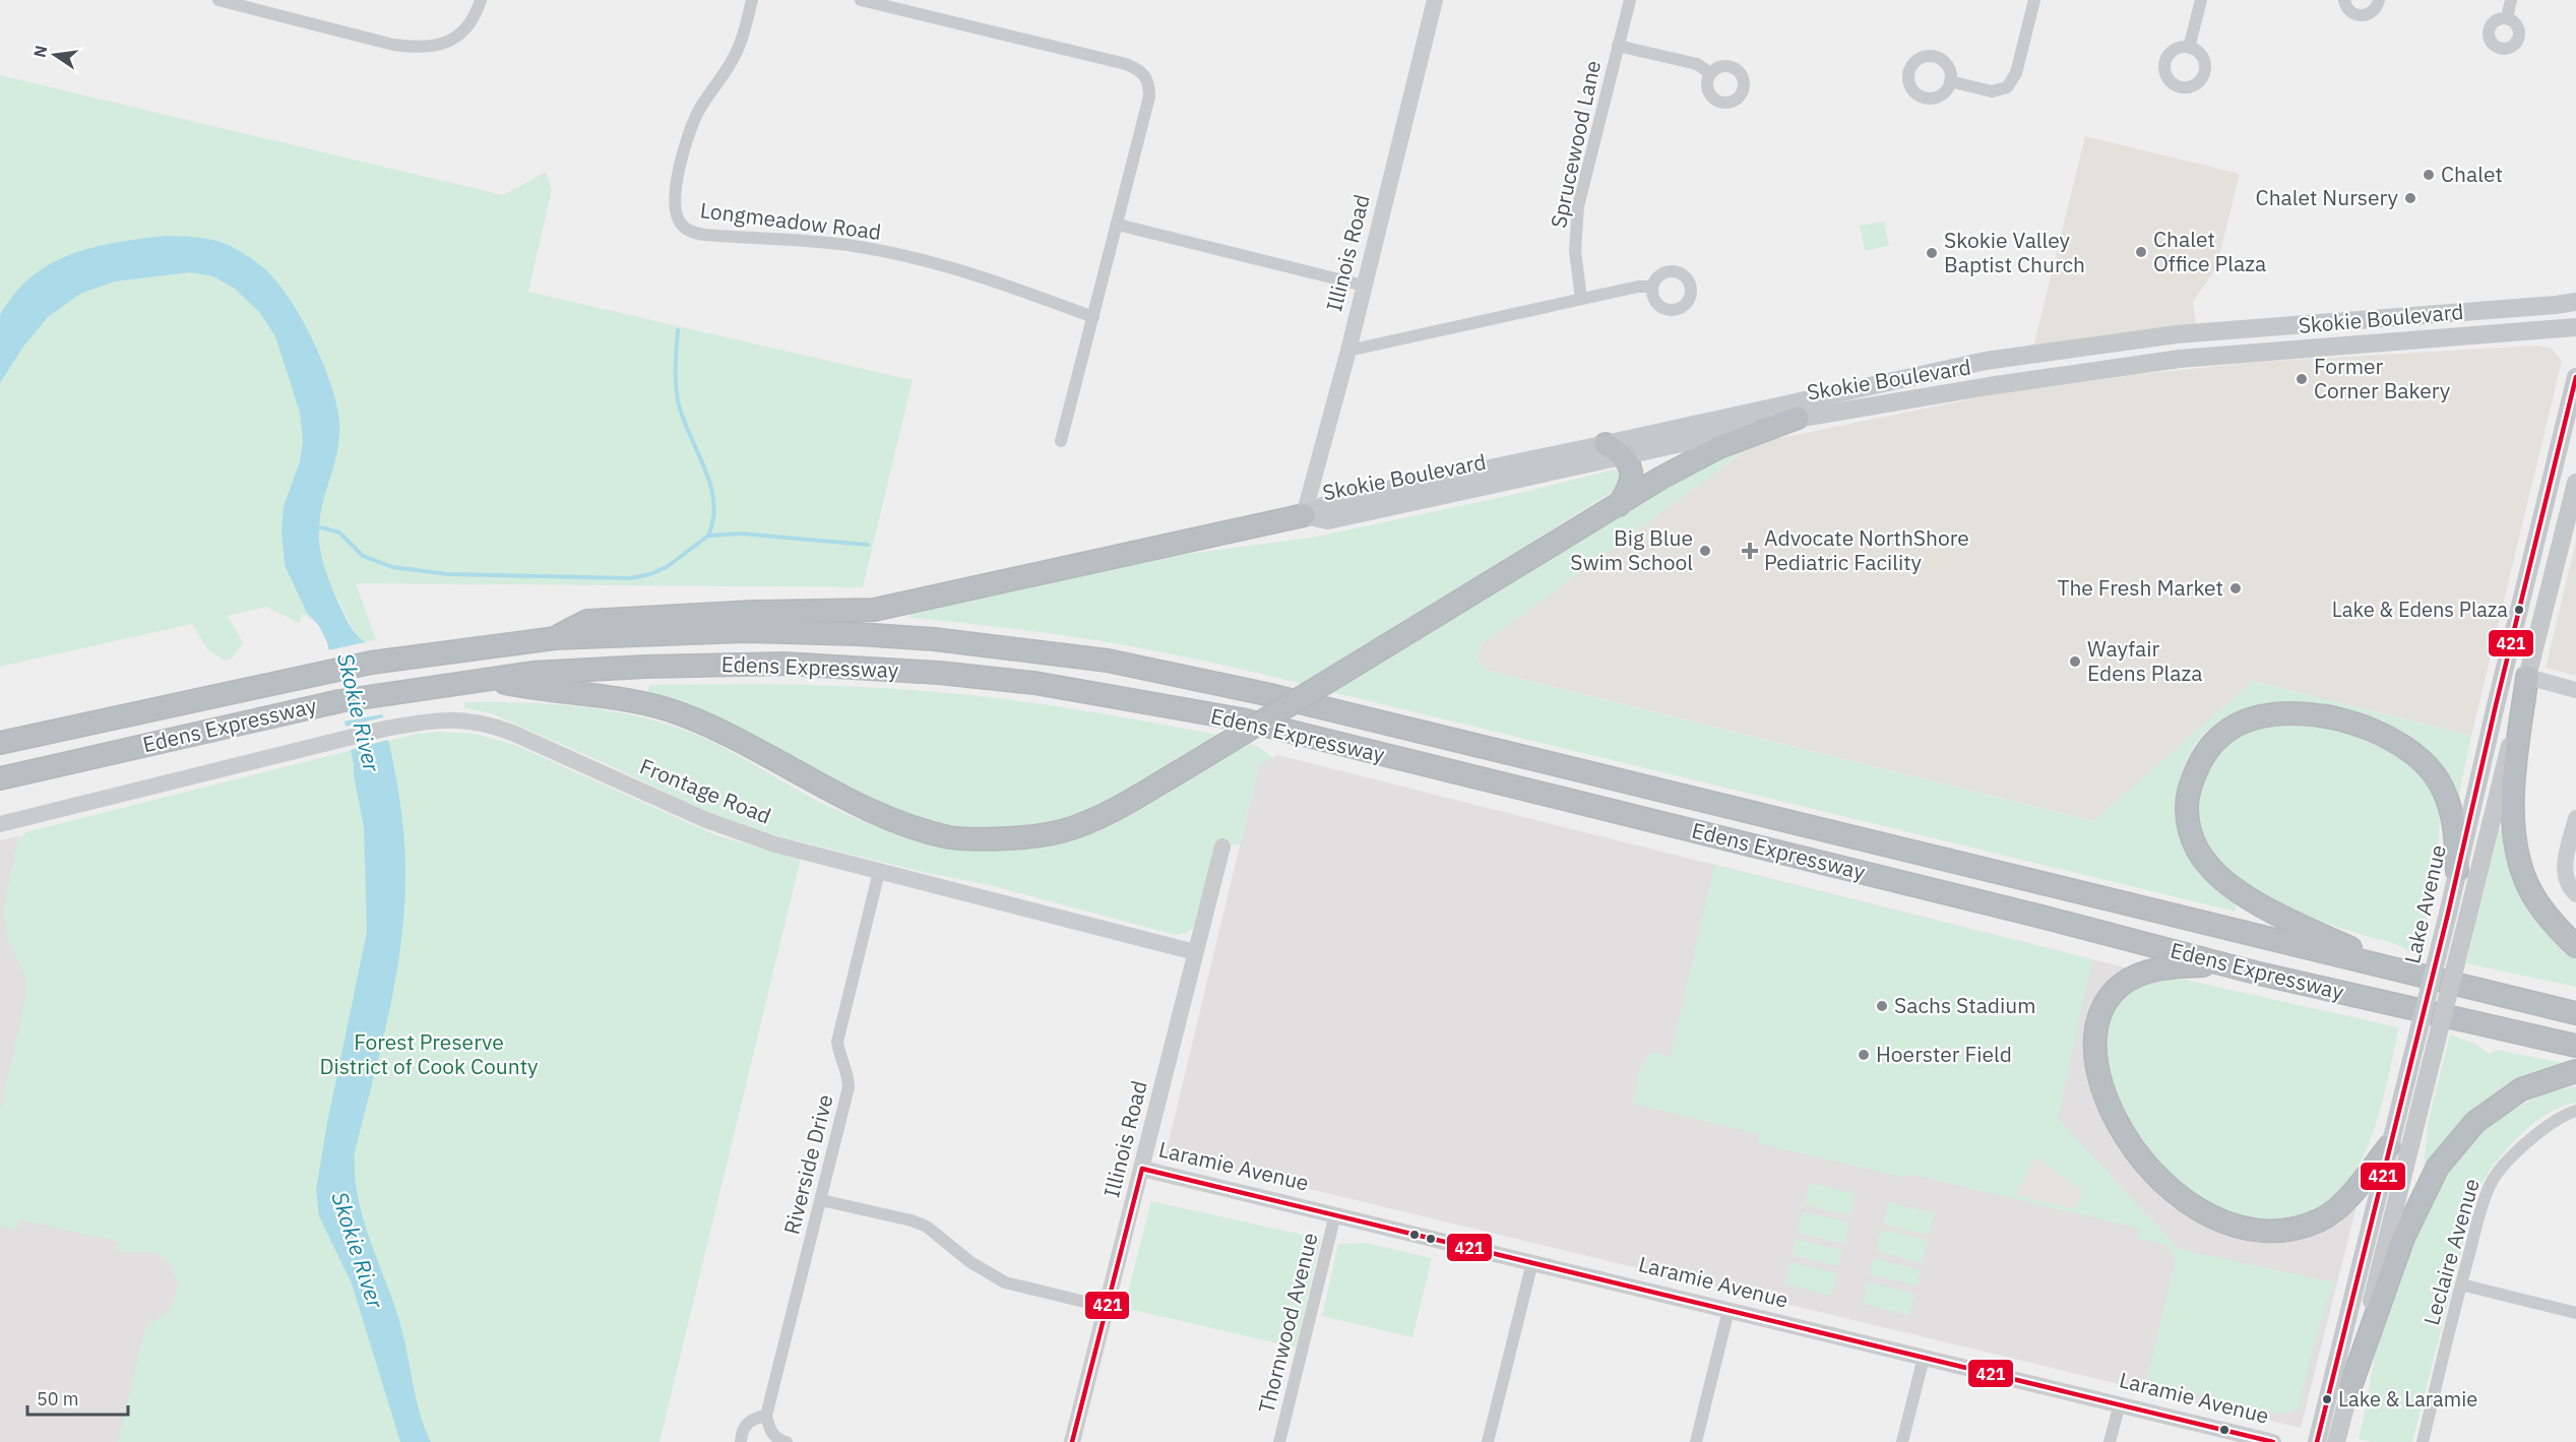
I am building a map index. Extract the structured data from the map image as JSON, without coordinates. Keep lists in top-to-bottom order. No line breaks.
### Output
{"streets":{"highway":["Edens Expressway"],"main road":["Skokie Boulevard","Lake Avenue"],"street":["Sprucewood Lane","Longmeadow Road","Illinois Road","Frontage Road","Riverside Drive","Laramie Avenue","Leclaire Avenue","Thornwood Avenue"]},"crossings":[["Illinois Road","Skokie Boulevard"],["Illinois Road","Frontage Road"],["Illinois Road","Laramie Avenue"],["Frontage Road","Riverside Drive"],["Laramie Avenue","Thornwood Avenue"]],"water":["Skokie River"],"parks":["Forest Preserve District of Cook County"],"places":{"other":["Chalet","Chalet Nursery","Chalet Office Plaza","Skokie Valley Baptist Church","Former Corner Bakery","Big Blue Swim School","The Fresh Market","Lake & Edens Plaza","Wayfair Edens Plaza","Sachs Stadium","Hoerster Field","Lake & Laramie"],"health":["Advocate NorthShore Pediatric Facility"]},"lines":["transit line 421"],"scale_bar":"50 m","north":"left"}
